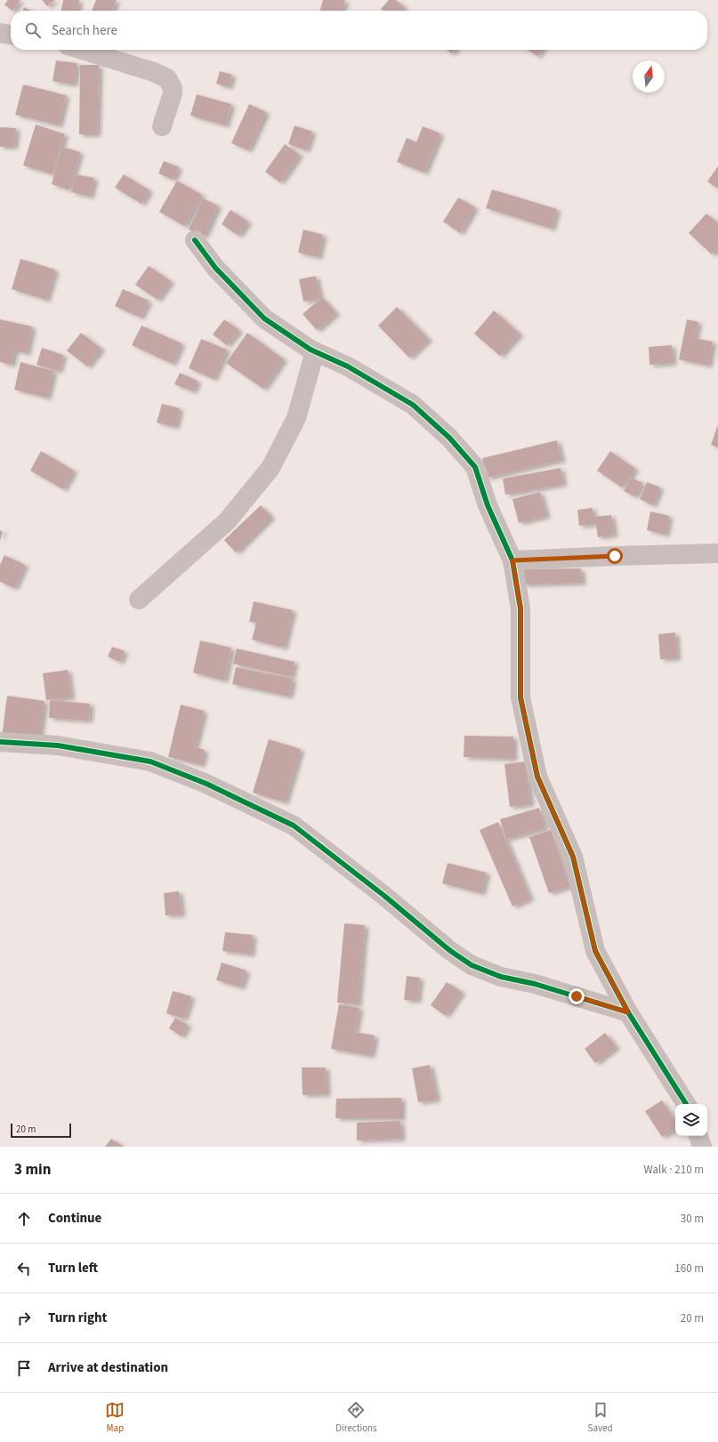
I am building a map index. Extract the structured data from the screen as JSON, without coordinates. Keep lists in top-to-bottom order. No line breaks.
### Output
{"scale_bar":"20 m","north":"top","page":{"search":"Search here","scale":"20 m","heading":["3 min","Walk · 210 m"],"list":[["Continue","30 m"],["Turn left","160 m"],["Turn right","20 m"],"Arrive at destination"],"nav":["Map","Directions","Saved"]}}
